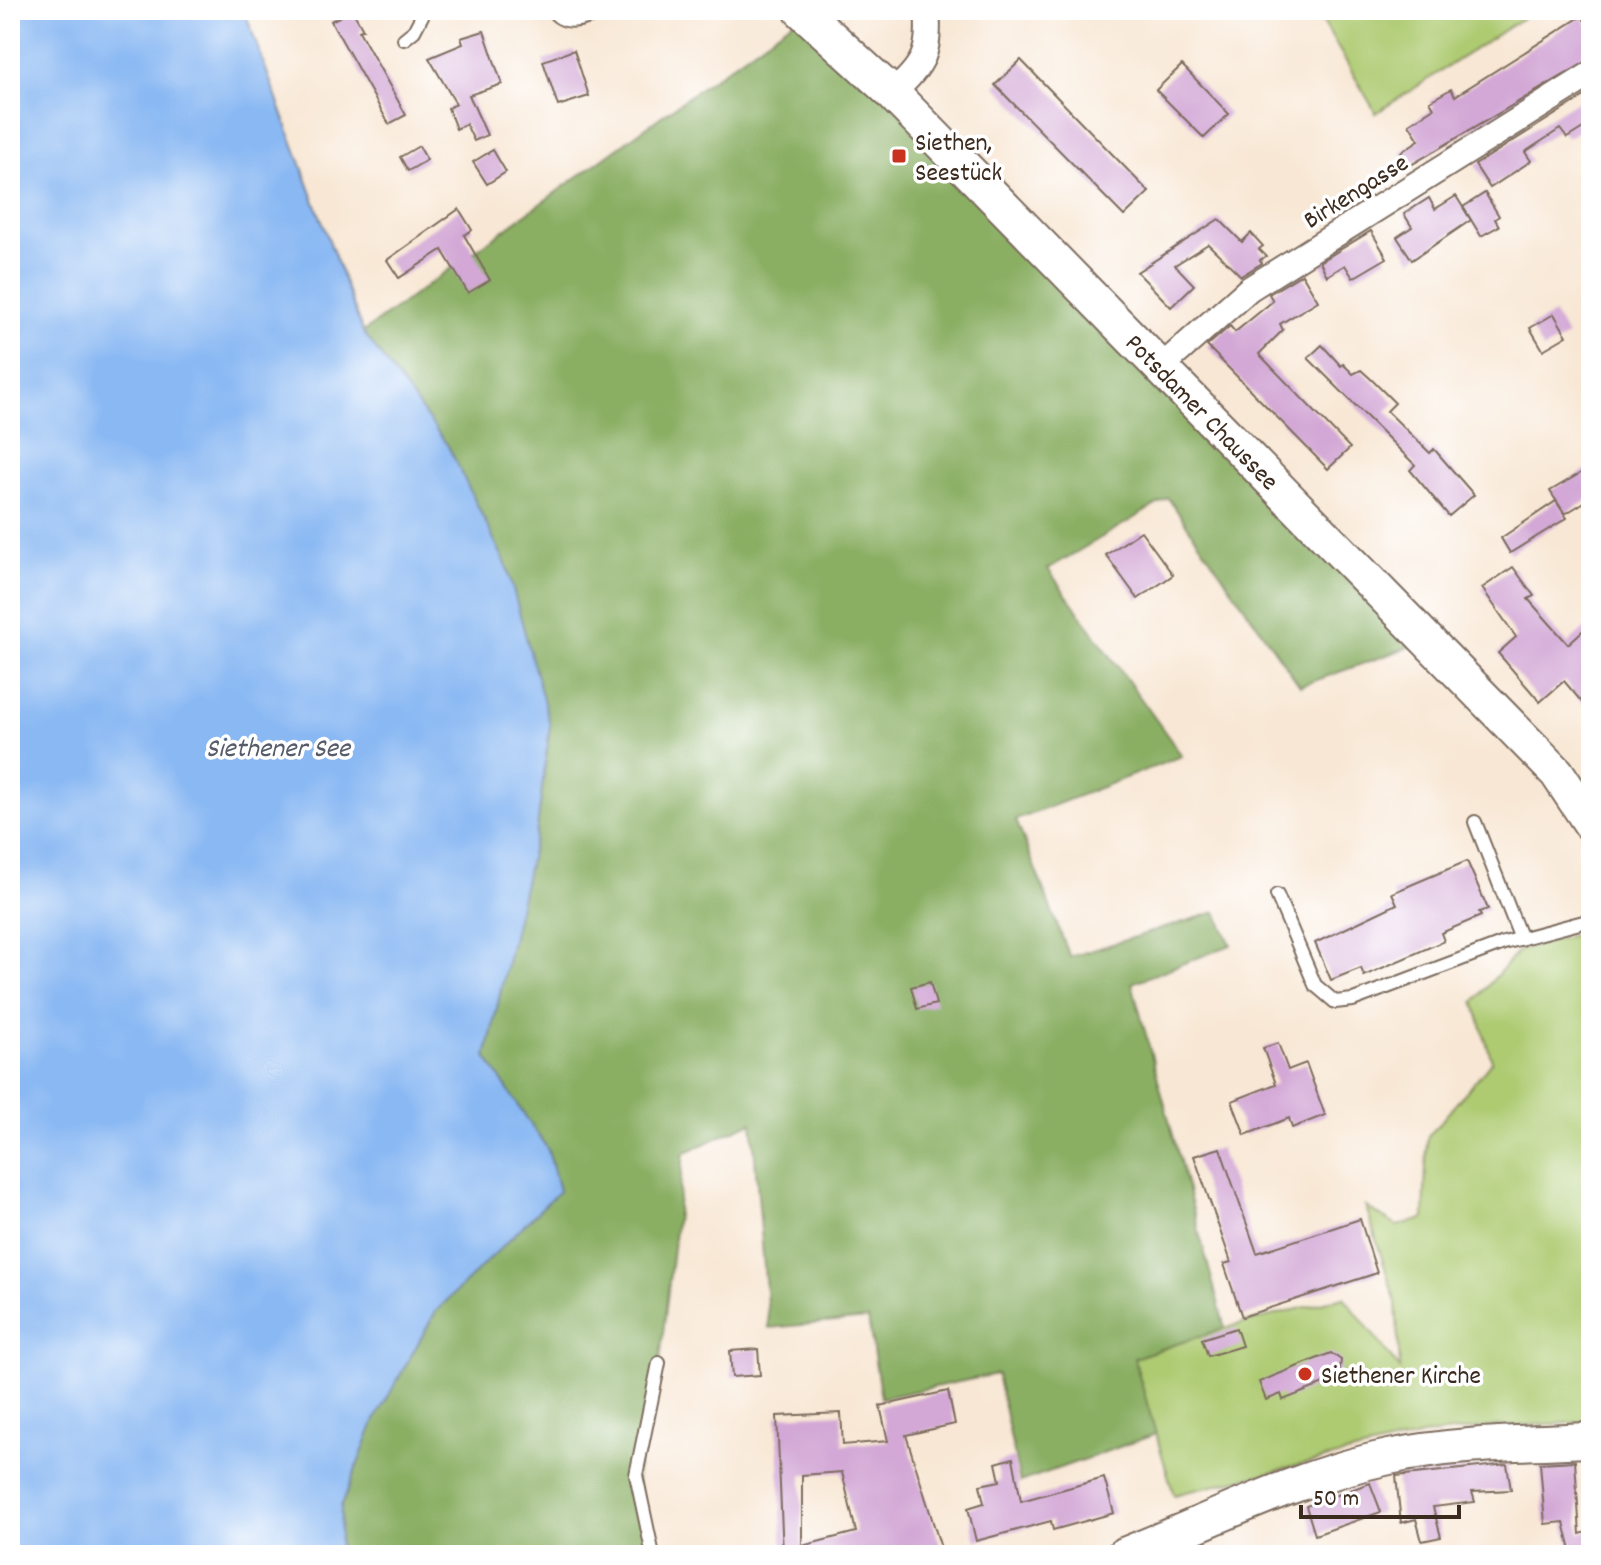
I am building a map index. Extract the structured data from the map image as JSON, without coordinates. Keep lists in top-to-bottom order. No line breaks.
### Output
{"streets":{"main road":["Potsdamer Chaussee"],"street":["Birkengasse"]},"crossings":[["Birkengasse","Potsdamer Chaussee"]],"water":["Siethener See"],"places":{"transit":["Siethen, Seestück"],"other":["Siethener Kirche"]},"scale_bar":"50 m"}
